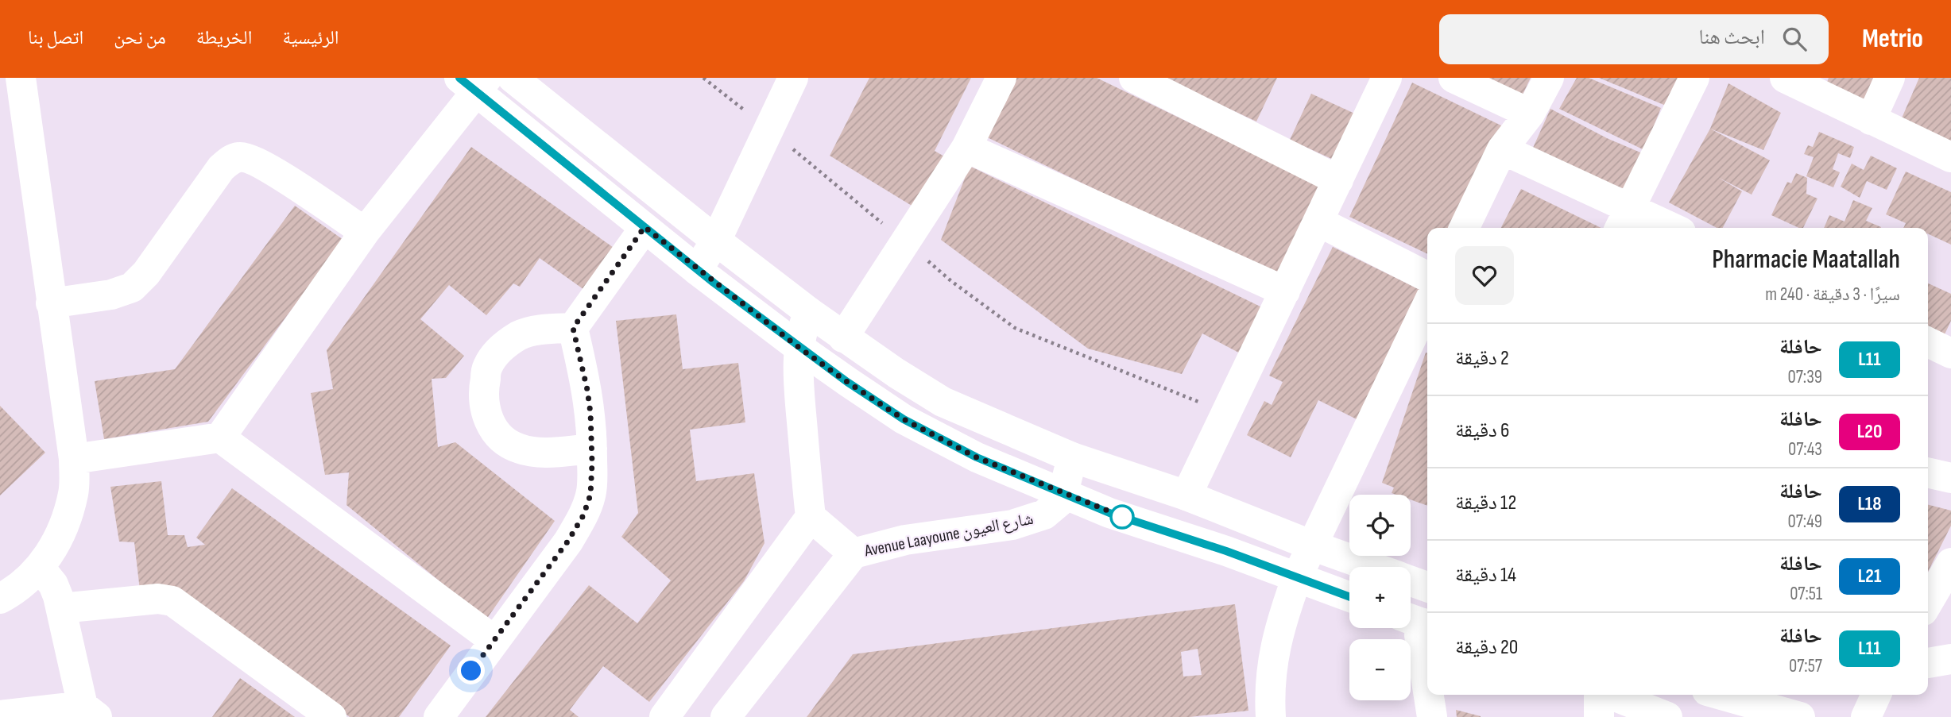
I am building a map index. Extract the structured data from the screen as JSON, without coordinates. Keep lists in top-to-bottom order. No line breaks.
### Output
{"streets":{"street":["Avenue Laayoune شارع العيون"]},"lines":["bus line L11"],"page":{"header":"Metrio","search":"ابحث هنا","nav":["الرئيسية","الخريطة","من نحن","اتصل بنا"],"heading":["Pharmacie Maatallah","سيرًا · 3 دقيقة · 240 m"],"list":[{"mark":"L11","name":"حافلة","note":"07:39","value":"2 دقيقة"},{"mark":"L20","name":"حافلة","note":"07:43","value":"6 دقيقة"},{"mark":"L18","name":"حافلة","note":"07:49","value":"12 دقيقة"},{"mark":"L21","name":"حافلة","note":"07:51","value":"14 دقيقة"},{"mark":"L11","name":"حافلة","note":"07:57","value":"20 دقيقة"}],"map_buttons":["+","−"]}}
